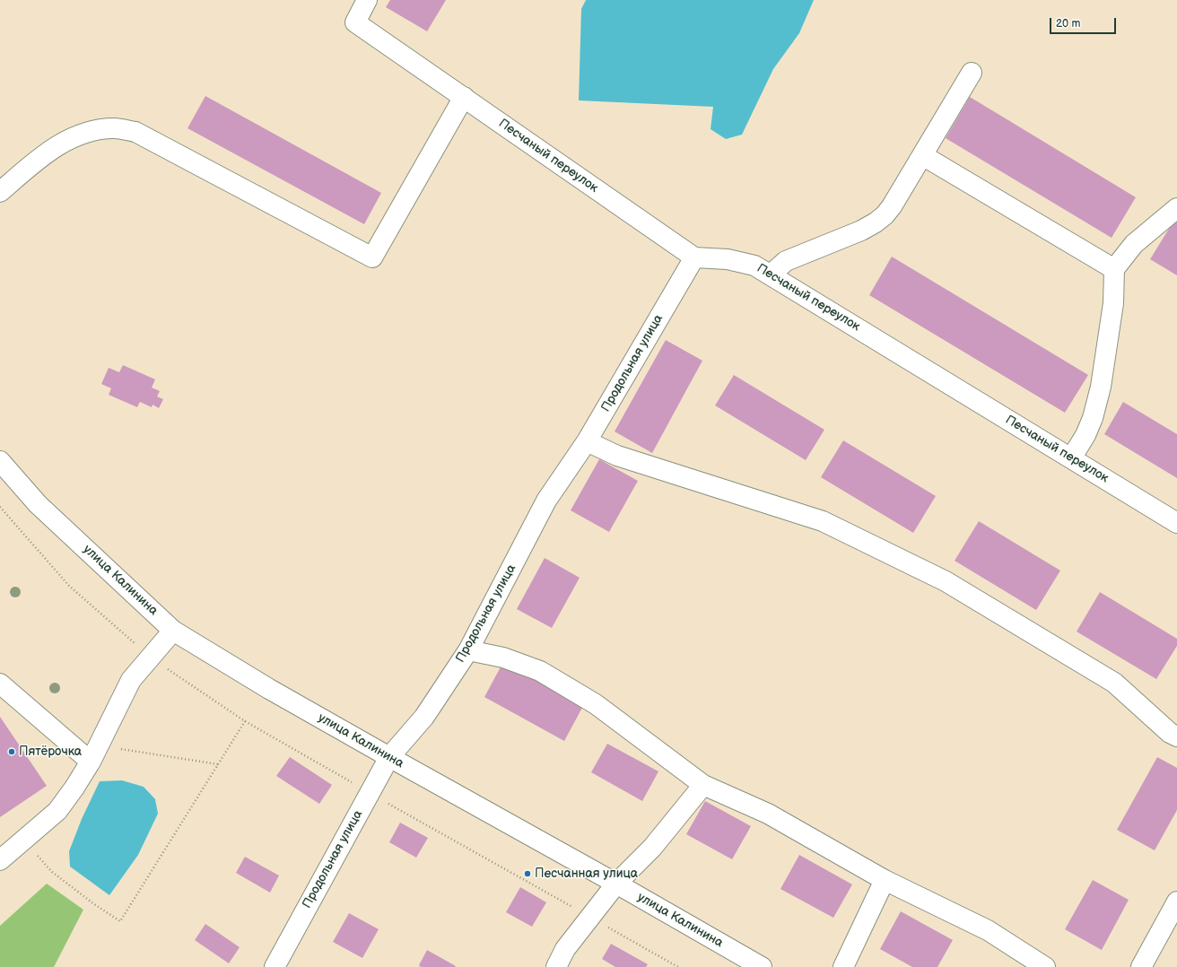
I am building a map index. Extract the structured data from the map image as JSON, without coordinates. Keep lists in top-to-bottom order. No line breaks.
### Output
{"streets":{"street":["Песчаный переулок","Продольная улица","улица Калинина"]},"crossings":[["Песчаный переулок","Продольная улица"],["Продольная улица","улица Калинина"]],"places":["Пятёрочка","Песчанная улица"],"scale_bar":"20 m"}
